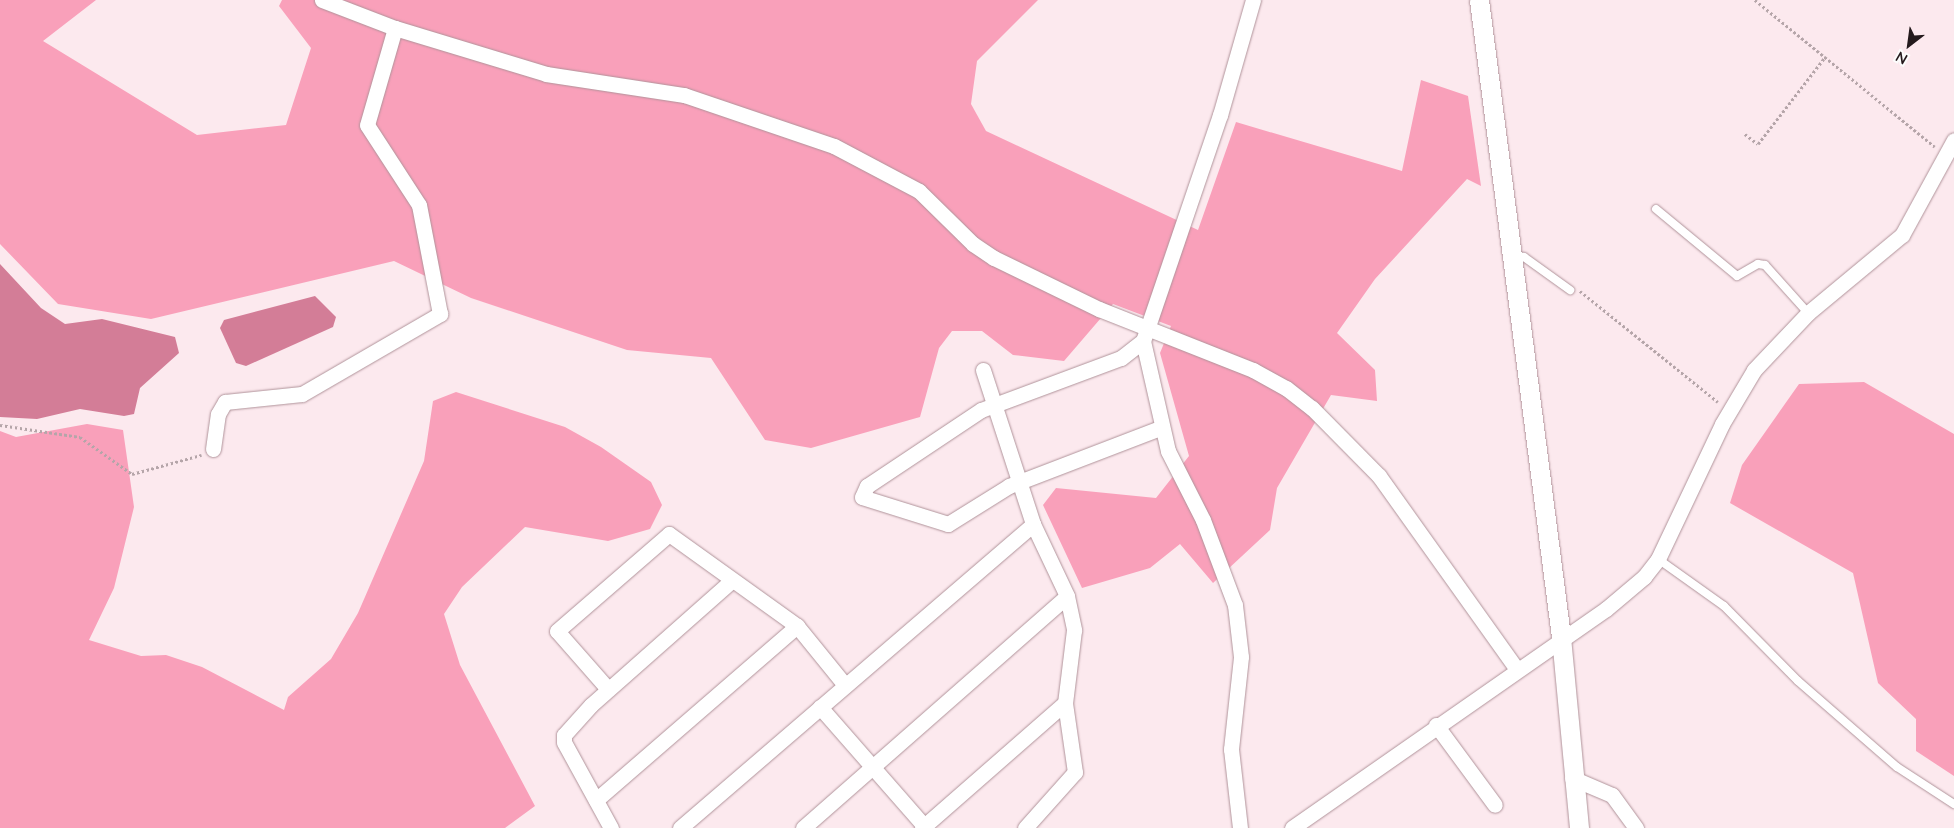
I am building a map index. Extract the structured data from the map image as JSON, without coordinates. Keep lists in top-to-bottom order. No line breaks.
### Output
{"north":"bottom left"}
